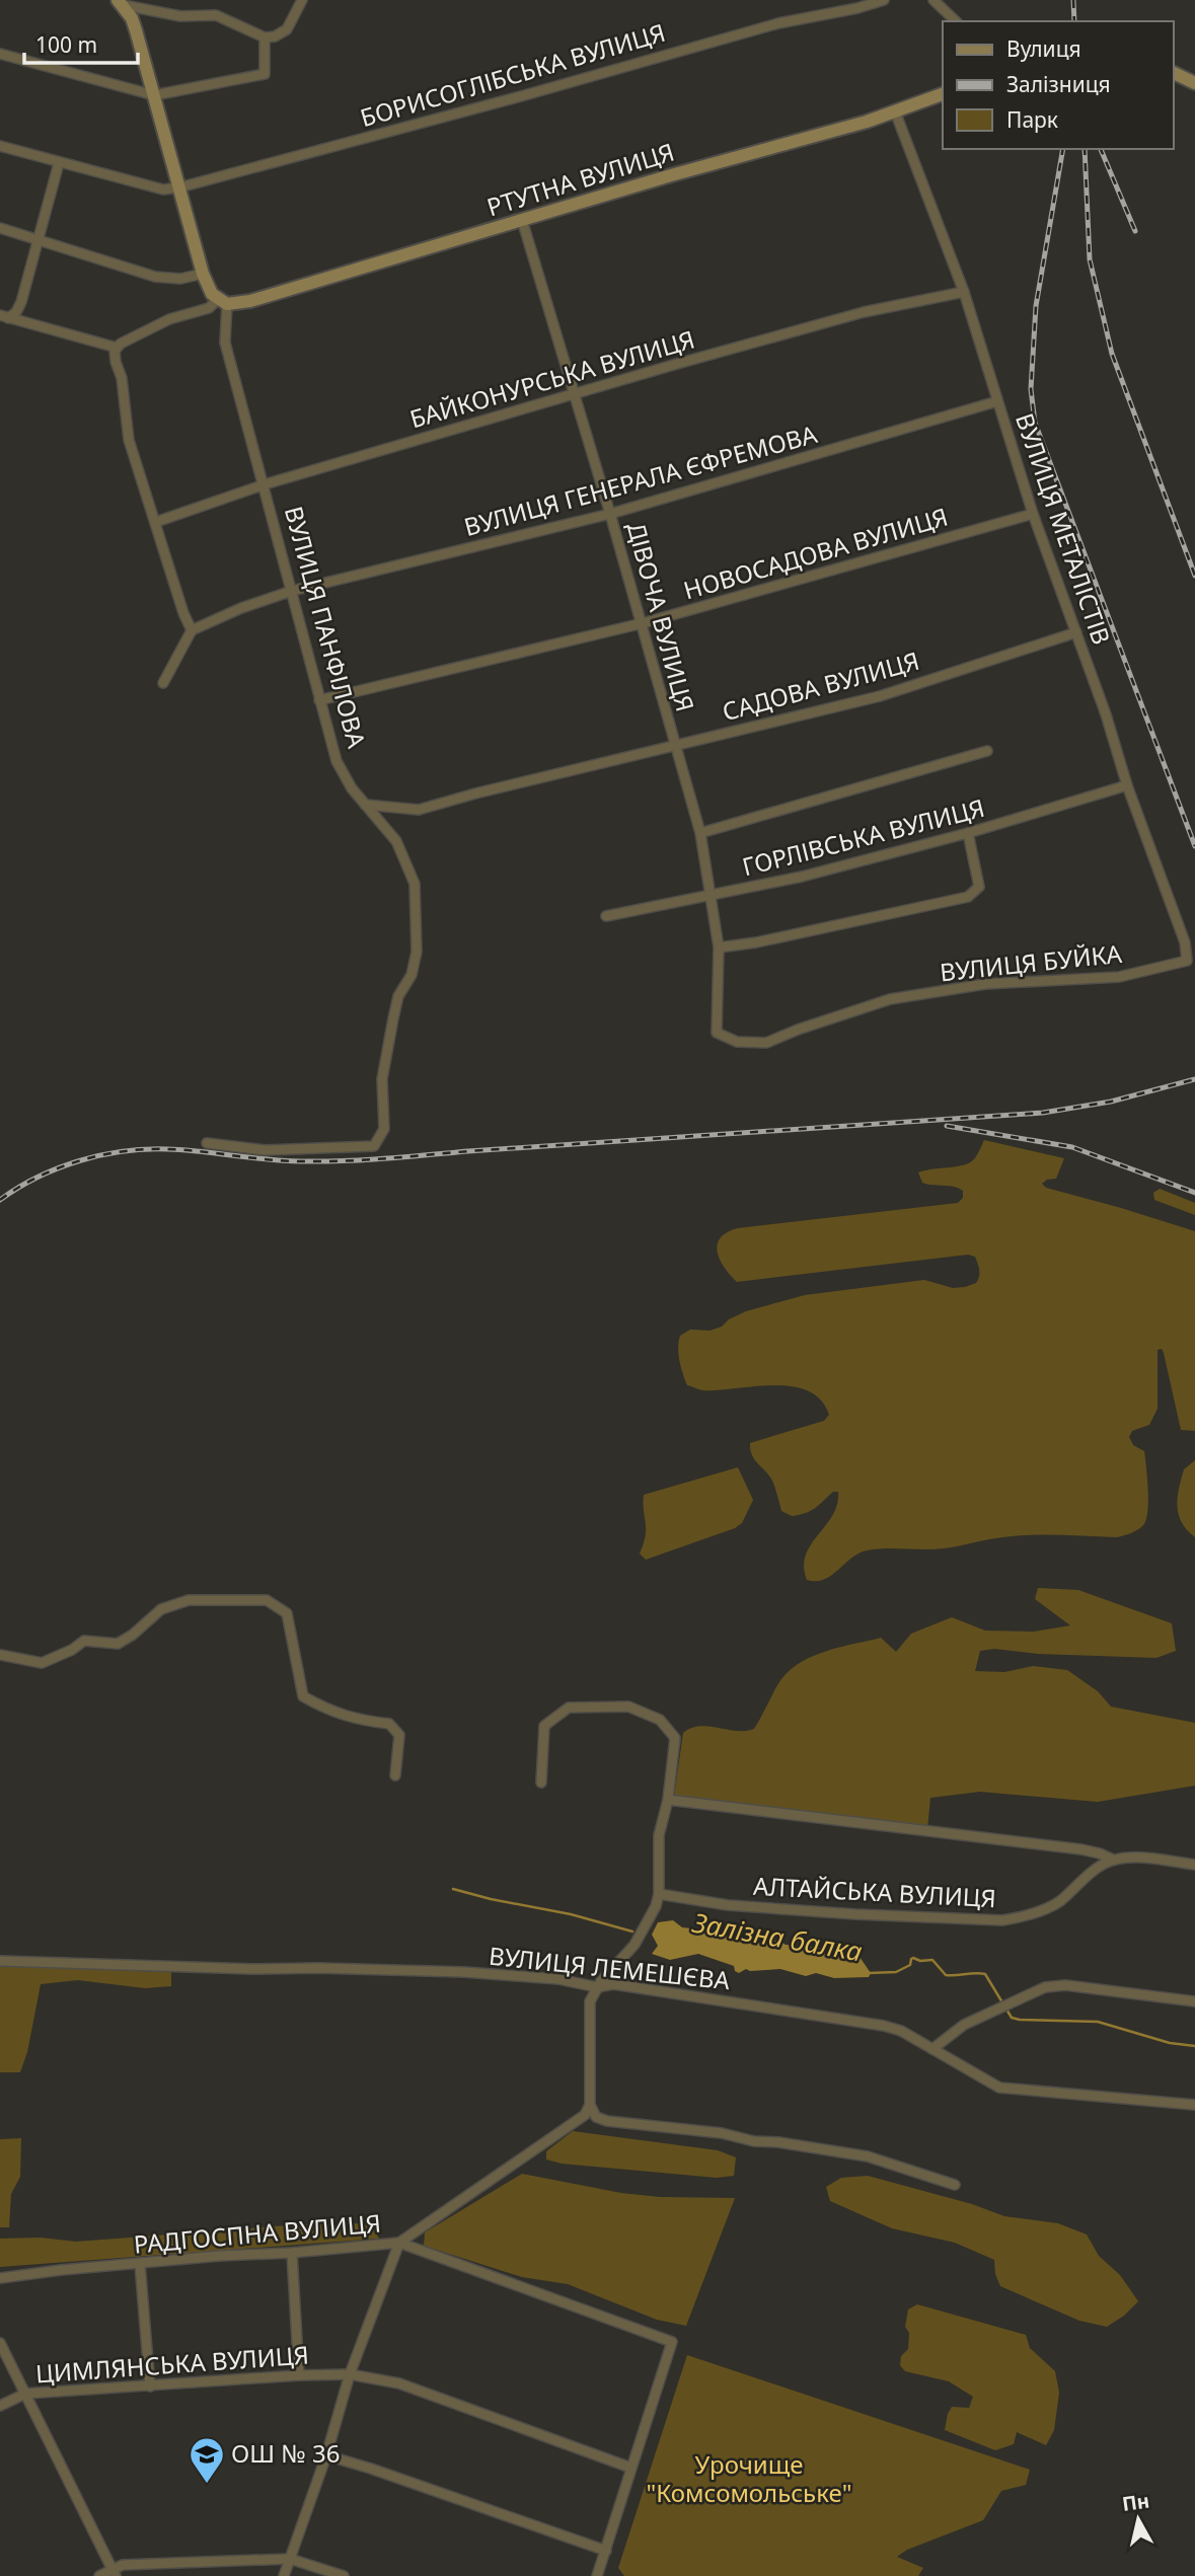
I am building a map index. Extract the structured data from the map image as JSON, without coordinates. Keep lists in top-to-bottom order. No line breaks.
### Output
{"streets":{"main road":["РТУТНА ВУЛИЦЯ"],"street":["БОРИСОГЛІБСЬКА ВУЛИЦЯ","БАЙКОНУРСЬКА ВУЛИЦЯ","ВУЛИЦЯ ГЕНЕРАЛА ЄФРЕМОВА","ВУЛИЦЯ МЕТАЛІСТІВ","НОВОСАДОВА ВУЛИЦЯ","ДІВОЧА ВУЛИЦЯ","ВУЛИЦЯ ПАНФІЛОВА","САДОВА ВУЛИЦЯ","ГОРЛІВСЬКА ВУЛИЦЯ","ВУЛИЦЯ БУЙКА","АЛТАЙСЬКА ВУЛИЦЯ","ВУЛИЦЯ ЛЕМЕШЄВА","РАДГОСПНА ВУЛИЦЯ","ЦИМЛЯНСЬКА ВУЛИЦЯ"]},"crossings":[["РТУТНА ВУЛИЦЯ","ВУЛИЦЯ МЕТАЛІСТІВ"],["РТУТНА ВУЛИЦЯ","ДІВОЧА ВУЛИЦЯ"],["РТУТНА ВУЛИЦЯ","ВУЛИЦЯ ПАНФІЛОВА"],["БАЙКОНУРСЬКА ВУЛИЦЯ","ВУЛИЦЯ МЕТАЛІСТІВ"],["БАЙКОНУРСЬКА ВУЛИЦЯ","ДІВОЧА ВУЛИЦЯ"],["БАЙКОНУРСЬКА ВУЛИЦЯ","ВУЛИЦЯ ПАНФІЛОВА"],["ВУЛИЦЯ ГЕНЕРАЛА ЄФРЕМОВА","ВУЛИЦЯ МЕТАЛІСТІВ"],["ВУЛИЦЯ ГЕНЕРАЛА ЄФРЕМОВА","ДІВОЧА ВУЛИЦЯ"],["ВУЛИЦЯ ГЕНЕРАЛА ЄФРЕМОВА","ВУЛИЦЯ ПАНФІЛОВА"],["ВУЛИЦЯ МЕТАЛІСТІВ","НОВОСАДОВА ВУЛИЦЯ"],["ВУЛИЦЯ МЕТАЛІСТІВ","САДОВА ВУЛИЦЯ"],["ВУЛИЦЯ МЕТАЛІСТІВ","ГОРЛІВСЬКА ВУЛИЦЯ"],["ВУЛИЦЯ МЕТАЛІСТІВ","ВУЛИЦЯ БУЙКА"],["НОВОСАДОВА ВУЛИЦЯ","ДІВОЧА ВУЛИЦЯ"],["НОВОСАДОВА ВУЛИЦЯ","ВУЛИЦЯ ПАНФІЛОВА"],["ДІВОЧА ВУЛИЦЯ","САДОВА ВУЛИЦЯ"],["ДІВОЧА ВУЛИЦЯ","ГОРЛІВСЬКА ВУЛИЦЯ"],["ДІВОЧА ВУЛИЦЯ","ВУЛИЦЯ БУЙКА"],["ВУЛИЦЯ ПАНФІЛОВА","САДОВА ВУЛИЦЯ"],["РАДГОСПНА ВУЛИЦЯ","ЦИМЛЯНСЬКА ВУЛИЦЯ"]],"water":["Залізна балка"],"parks":["Урочище \"Комсомольське\""],"places":{"school or university":["ОШ № 36"]},"legend":["Вулиця","Залізниця","Парк"],"scale_bar":"100 m","north":"top"}
